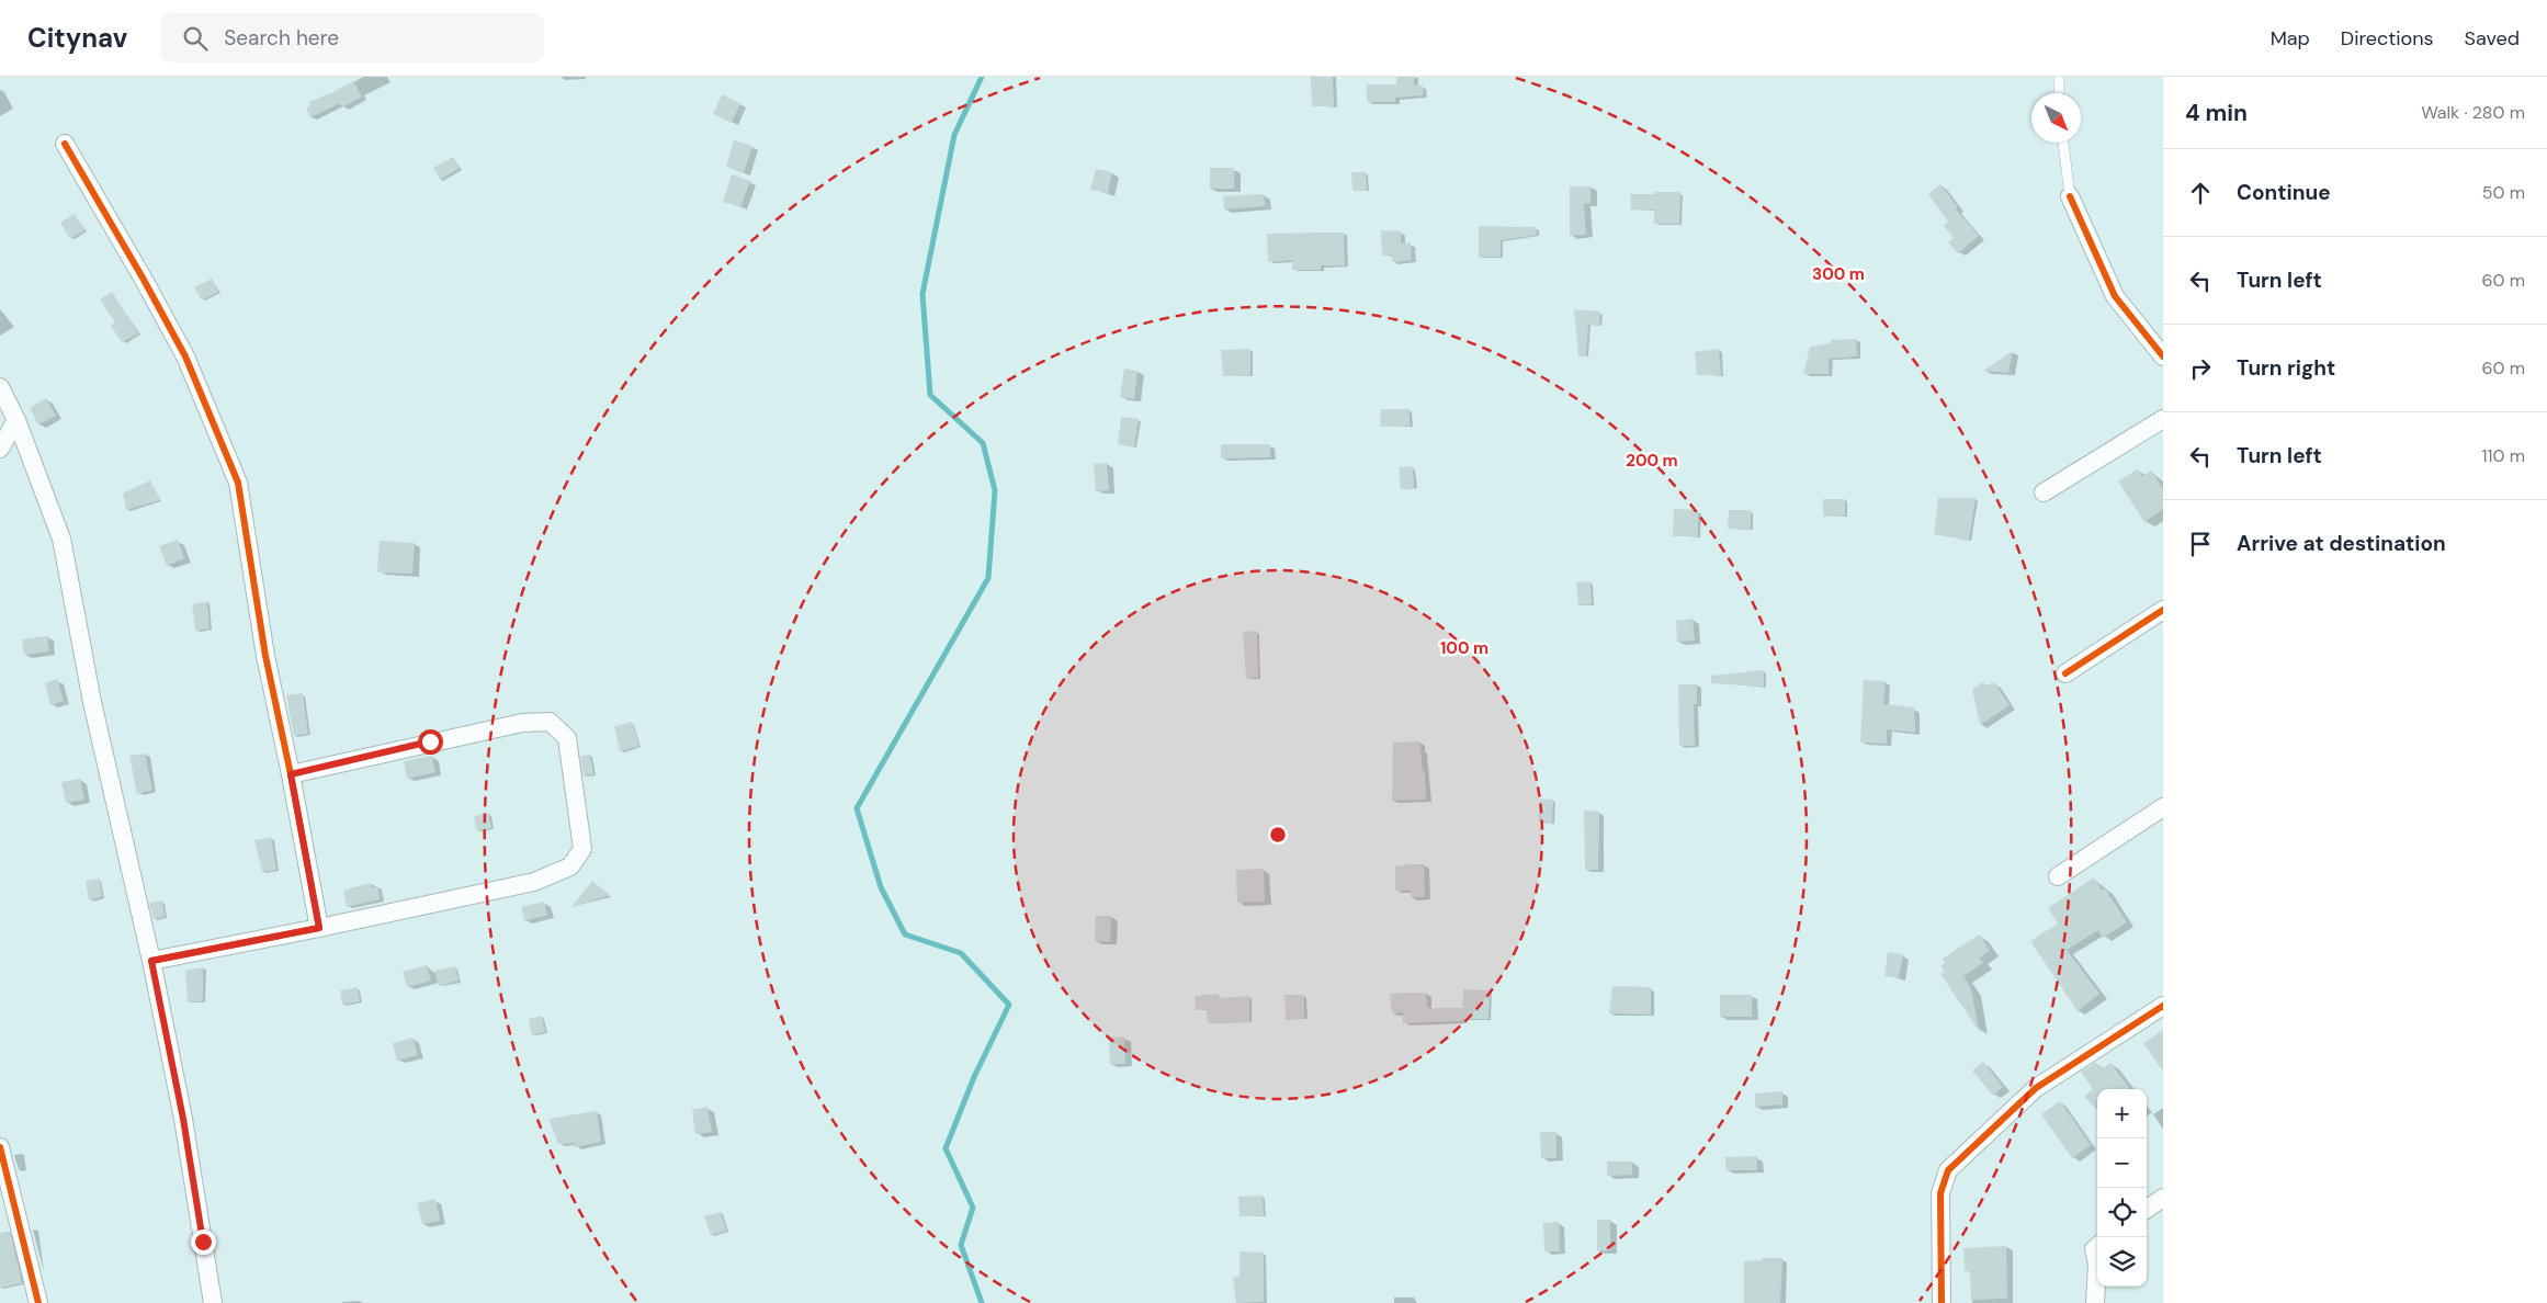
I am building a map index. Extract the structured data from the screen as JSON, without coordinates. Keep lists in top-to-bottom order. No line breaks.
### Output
{"north":"bottom right","page":{"header":"Citynav","search":"Search here","nav":["Map","Directions","Saved"],"heading":["4 min","Walk · 280 m"],"list":[["Continue","50 m"],["Turn left","60 m"],["Turn right","60 m"],["Turn left","110 m"],"Arrive at destination"],"map_buttons":["+","−"]},"rings":["300 m","200 m","100 m"]}
